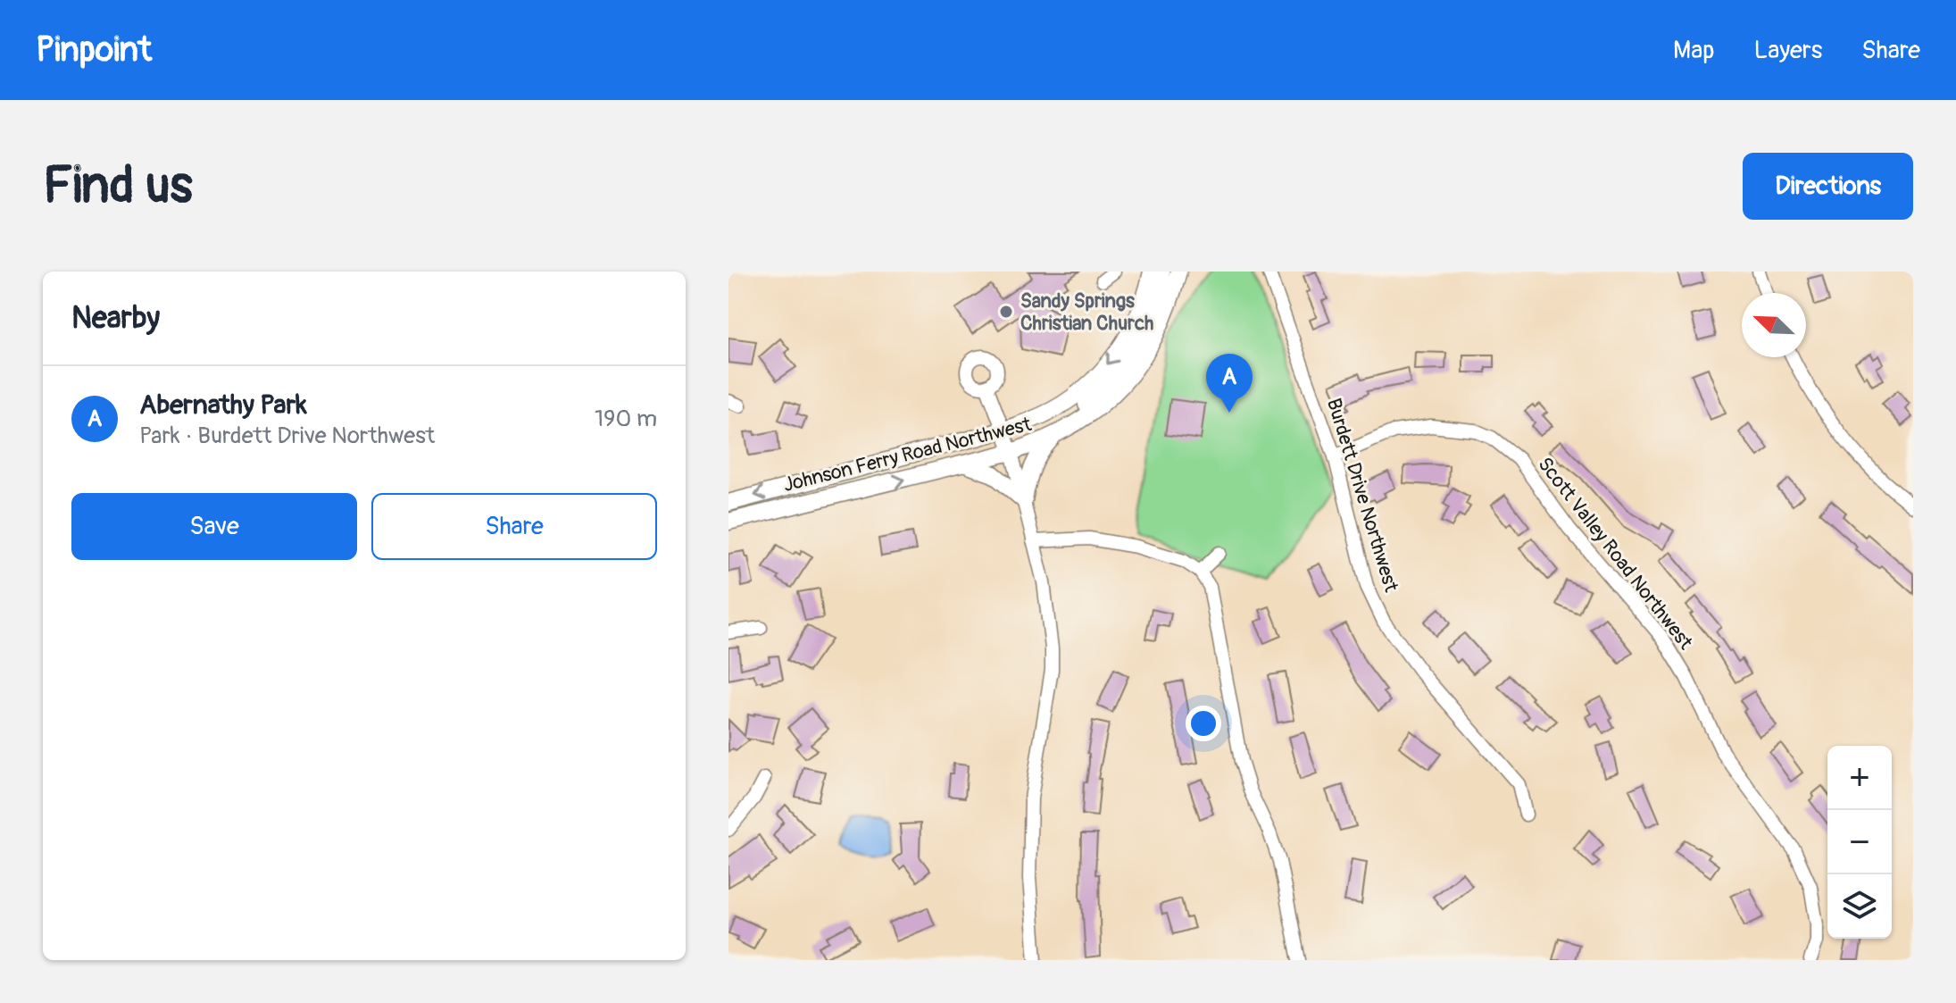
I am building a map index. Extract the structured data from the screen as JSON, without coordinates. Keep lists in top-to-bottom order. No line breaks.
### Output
{"streets":{"main road":["Johnson Ferry Road Northwest"],"street":["Burdett Drive Northwest","Scott Valley Road Northwest"]},"crossings":[["Burdett Drive Northwest","Scott Valley Road Northwest"]],"places":["Sandy Springs Christian Church"],"north":"top left","page":{"header":"Pinpoint","nav":["Map","Layers","Share"],"buttons":["Directions",["Save","Share"]],"title":"Find us","heading":"Nearby","pins":"A","list":[{"mark":"A","name":"Abernathy Park","note":"Park · Burdett Drive Northwest","value":"190 m"}],"map_buttons":["+","−"]}}
